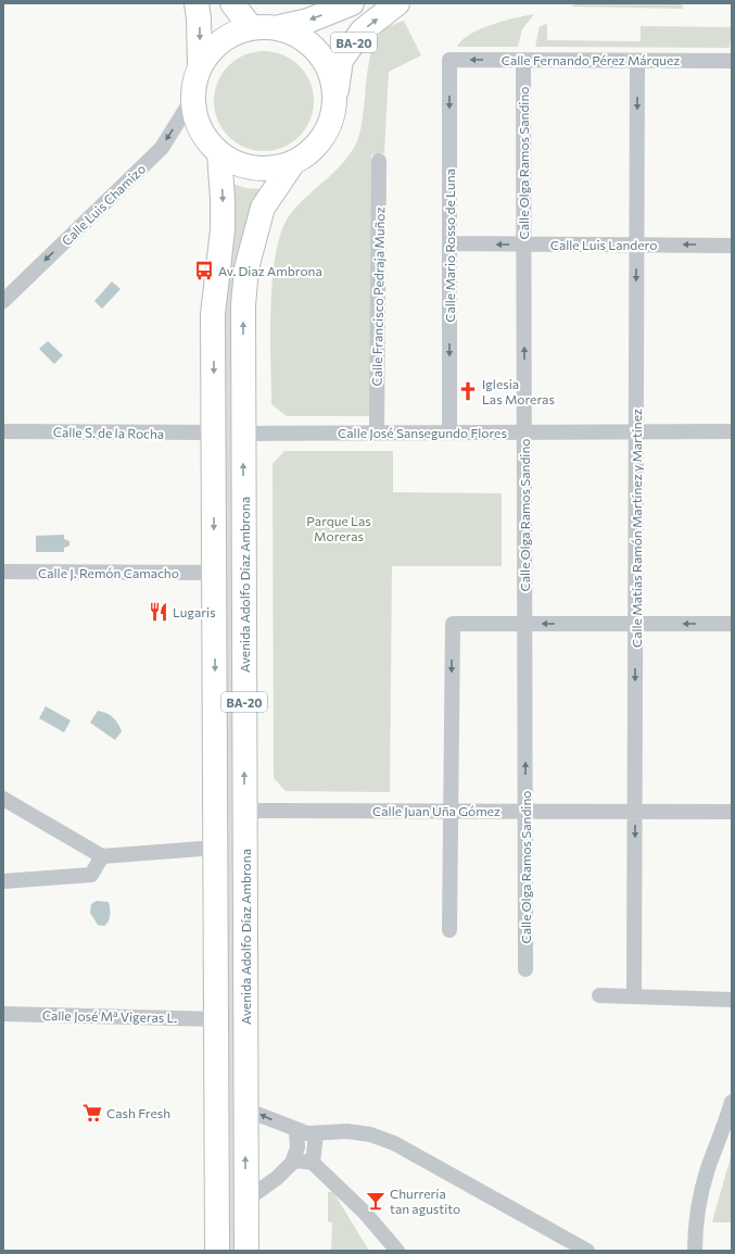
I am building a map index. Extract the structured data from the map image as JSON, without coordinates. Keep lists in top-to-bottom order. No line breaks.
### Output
{"streets":{"highway":["BA-20","Avenida Adolfo Díaz Ambrona"],"street":["Calle Fernando Pérez Márquez","Calle Olga Ramos Sandino","Calle Luis Chamizo","Calle Luis Landero","Calle Mario Rosso de Luna","Calle Francisco Pedraja Muñoz","Calle S. de la Rocha","Calle José Sansegundo Flores","Calle Matías Ramón Martínez y Martínez","Calle J. Remón Camacho","Calle Juan Uña Gómez","Calle José Mª Vigeras L."]},"crossings":[["BA-20","Calle Luis Chamizo"],["BA-20","Calle S. de la Rocha"],["BA-20","Calle J. Remón Camacho"],["BA-20","Avenida Adolfo Díaz Ambrona"],["BA-20","Calle José Mª Vigeras L."],["Calle Fernando Pérez Márquez","Calle Olga Ramos Sandino"],["Calle Fernando Pérez Márquez","Calle Mario Rosso de Luna"],["Calle Fernando Pérez Márquez","Calle Matías Ramón Martínez y Martínez"],["Calle Olga Ramos Sandino","Calle Luis Landero"],["Calle Olga Ramos Sandino","Calle José Sansegundo Flores"],["Calle Olga Ramos Sandino","Calle Juan Uña Gómez"],["Calle Luis Chamizo","Avenida Adolfo Díaz Ambrona"],["Calle Luis Landero","Calle Mario Rosso de Luna"],["Calle Luis Landero","Calle Matías Ramón Martínez y Martínez"],["Calle Mario Rosso de Luna","Calle José Sansegundo Flores"],["Calle Francisco Pedraja Muñoz","Calle José Sansegundo Flores"],["Calle José Sansegundo Flores","Calle Matías Ramón Martínez y Martínez"],["Calle José Sansegundo Flores","Avenida Adolfo Díaz Ambrona"],["Calle Matías Ramón Martínez y Martínez","Calle Juan Uña Gómez"],["Avenida Adolfo Díaz Ambrona","Calle Juan Uña Gómez"]],"one_way":["Calle Olga Ramos Sandino","Calle Luis Chamizo","Calle Luis Landero","Calle Mario Rosso de Luna","Calle Matías Ramón Martínez y Martínez"],"parks":["Parque Las Moreras"],"places":{"bus stop":["Av. Diaz Ambrona"],"church":["Iglesia Las Moreras"],"restaurant":["Lugaris"],"supermarket":["Cash Fresh"],"bar":["Churrería tan agustito"]}}
